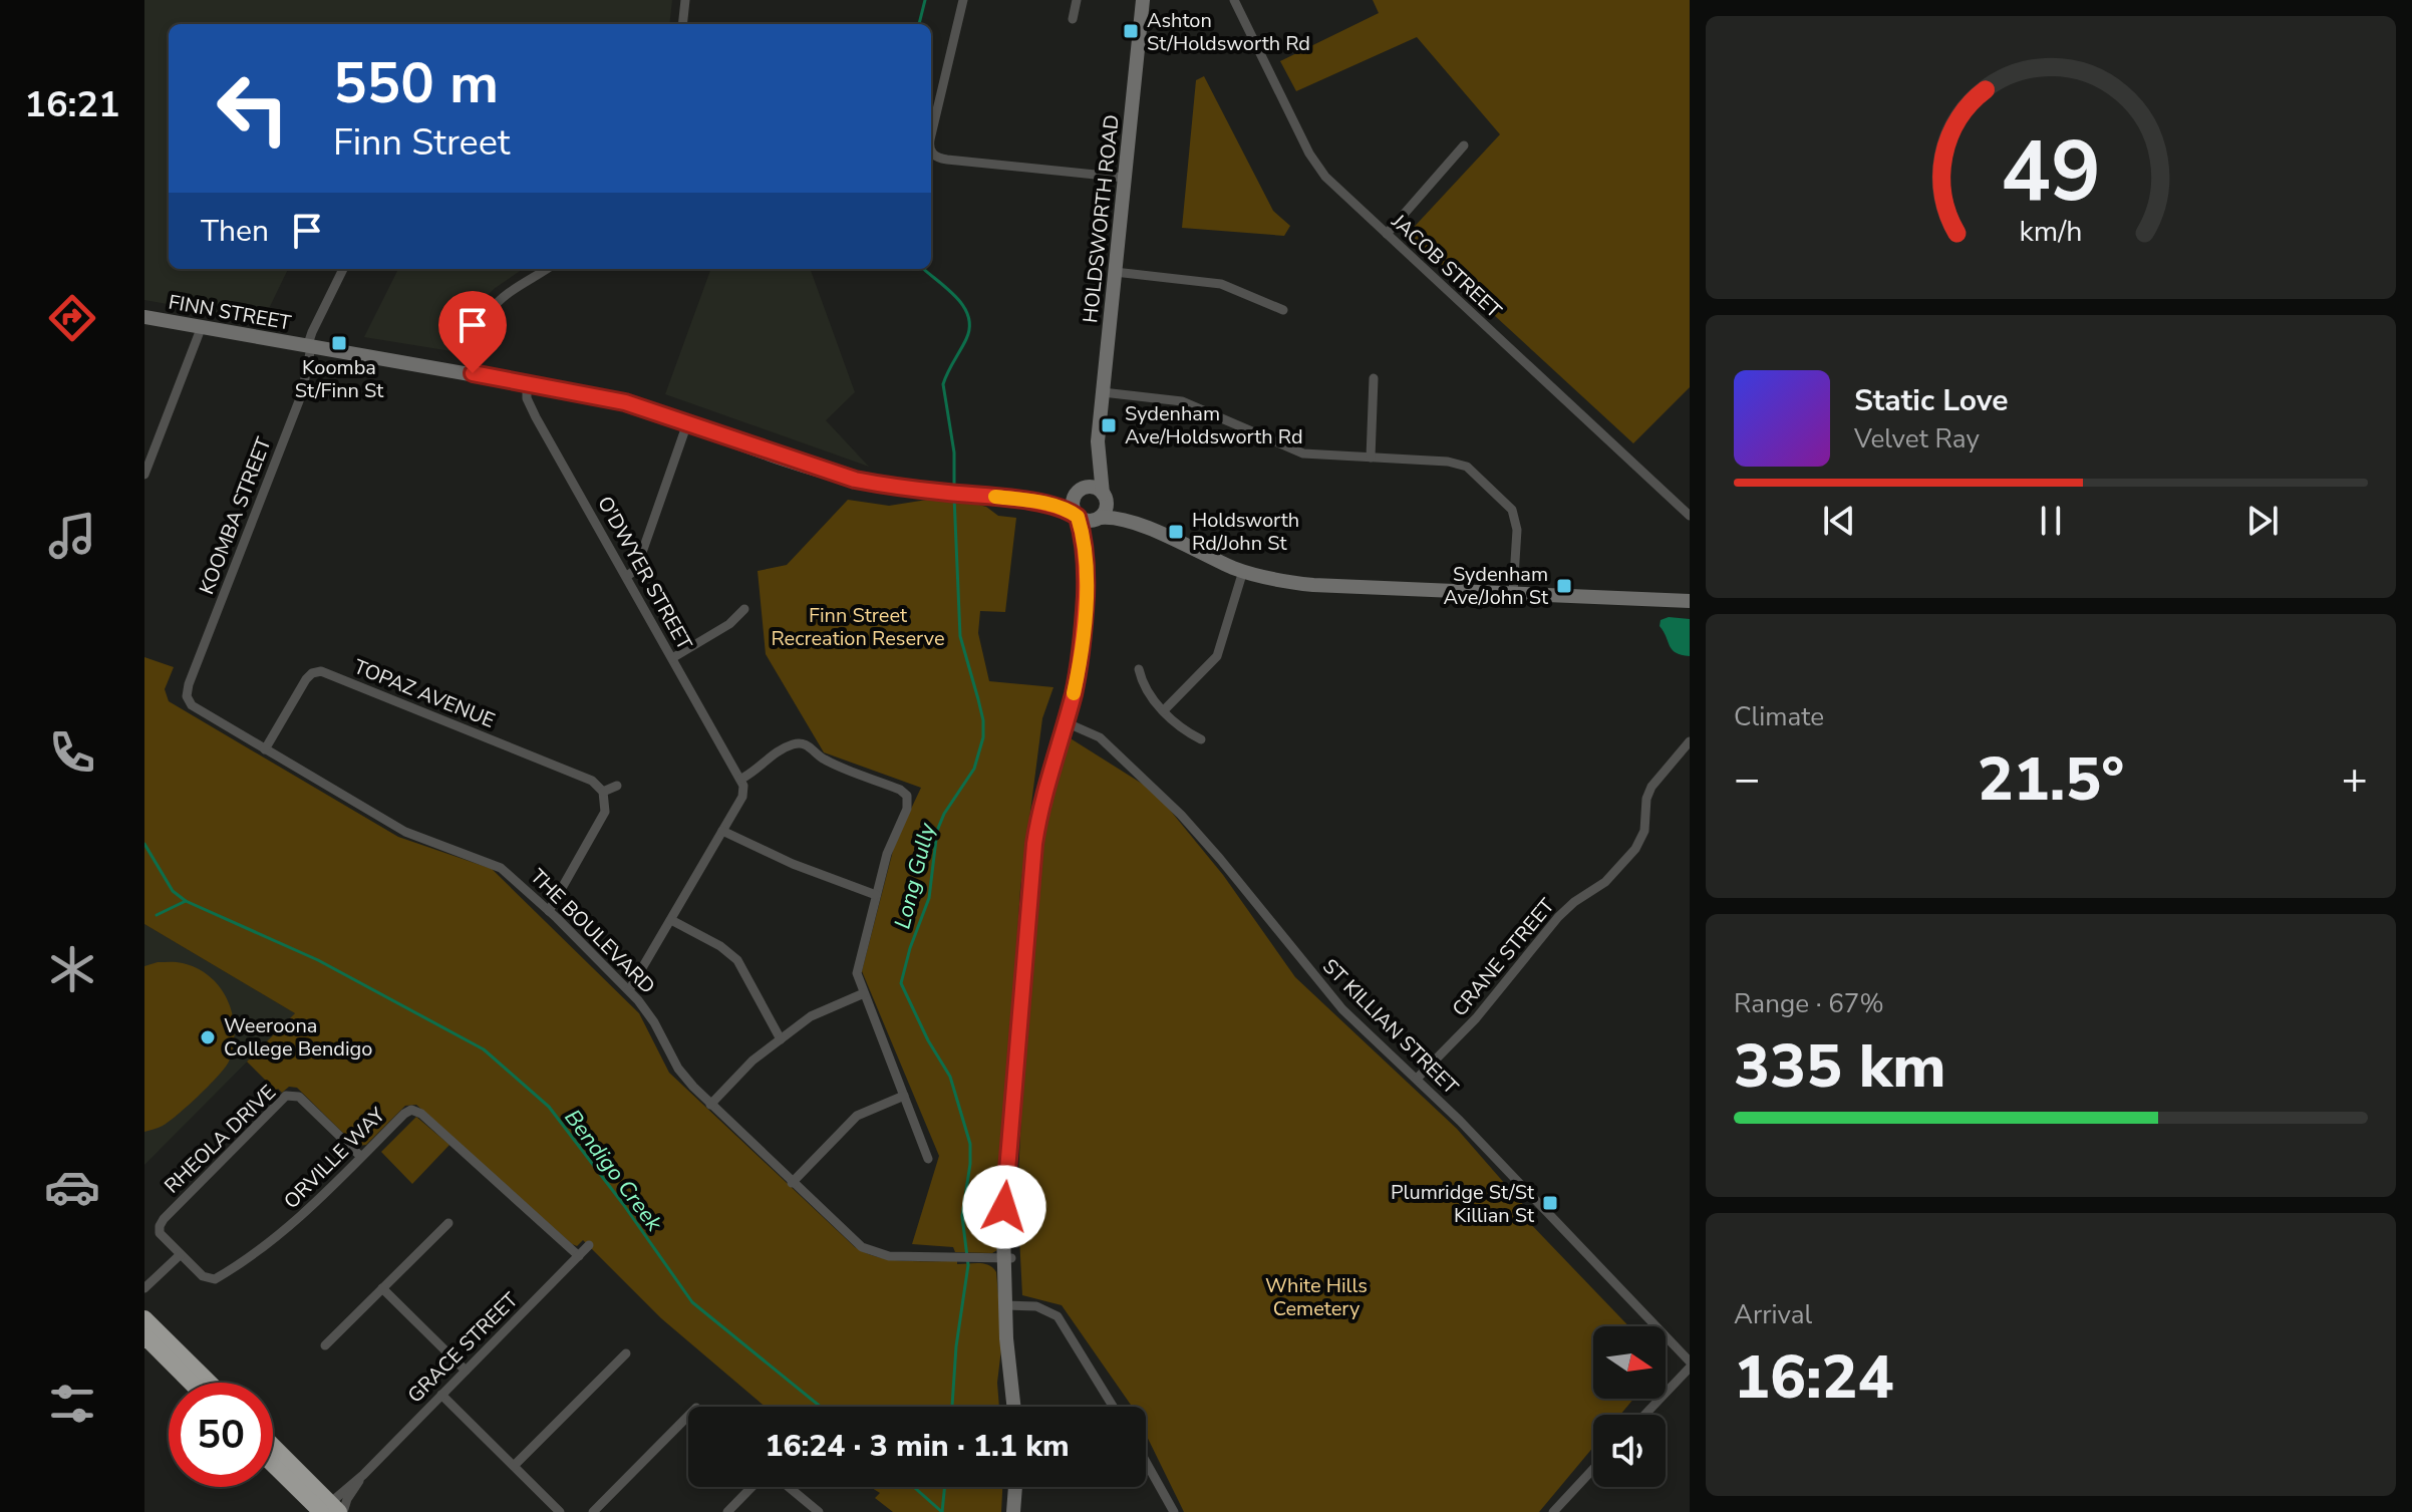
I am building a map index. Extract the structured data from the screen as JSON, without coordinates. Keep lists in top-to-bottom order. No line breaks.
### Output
{"streets":{"street":["HOLDSWORTH ROAD","JACOB STREET","FINN STREET","KOOMBA STREET","O'DWYER STREET","TOPAZ AVENUE","THE BOULEVARD","CRANE STREET","ST KILLIAN STREET","RHEOLA DRIVE","ORVILLE WAY","GRACE STREET"]},"crossings":[["HOLDSWORTH ROAD","FINN STREET"],["FINN STREET","KOOMBA STREET"],["FINN STREET","O'DWYER STREET"],["KOOMBA STREET","THE BOULEVARD"],["TOPAZ AVENUE","THE BOULEVARD"],["CRANE STREET","ST KILLIAN STREET"],["RHEOLA DRIVE","ORVILLE WAY"],["ORVILLE WAY","GRACE STREET"]],"water":["Long Gully","Bendigo Creek"],"parks":["Finn Street Recreation Reserve","White Hills Cemetery"],"places":{"transit":["Ashton St/Holdsworth Rd","Koomba St/Finn St","Sydenham Ave/Holdsworth Rd","Holdsworth Rd/John St","Sydenham Ave/John St","Plumridge St/St Killian St"],"other":["Weeroona College Bendigo"]},"north":"right","page":{"tabs":"16:21","turn":["550 m","Finn Street"],"then":"Then","song":["Static Love","Velvet Ray"],"tile":["Climate",["Range · 67%","335 km"],["Arrival","16:24"]],"heat":["−","21.5°","+"],"limit":"50","trip":"16:24 · 3 min · 1.1 km","gauge":["49","km/h"]}}
